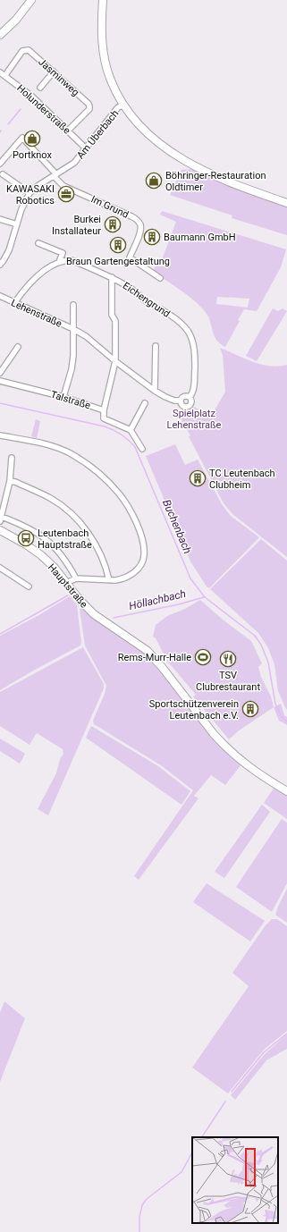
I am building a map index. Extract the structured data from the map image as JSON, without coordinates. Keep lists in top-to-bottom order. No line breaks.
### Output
{"streets":{"street":["Jasminweg","Holunderstraße","Am Überbach","Im Grund","Eichengrund","Lehenstraße","Talstraße","Hauptstraße"]},"crossings":[["Jasminweg","Holunderstraße"],["Holunderstraße","Am Überbach"],["Am Überbach","Im Grund"],["Eichengrund","Lehenstraße"]],"water":["Buchenbach","Höllachbach"],"parks":["Spielplatz Lehenstraße"],"places":{"shop":["Portknox","Böhringer-Restauration Oldtimer"],"office":["KAWASAKI Robotics"],"building":["Burkei Installateur","Baumann GmbH","Braun Gartengestaltung","TC Leutenbach Clubheim","Sportschützenverein Leutenbach e.V."],"bus stop":["Leutenbach Hauptstraße"],"sports":["Rems-Murr-Halle"],"restaurant":["TSV Clubrestaurant"]}}
